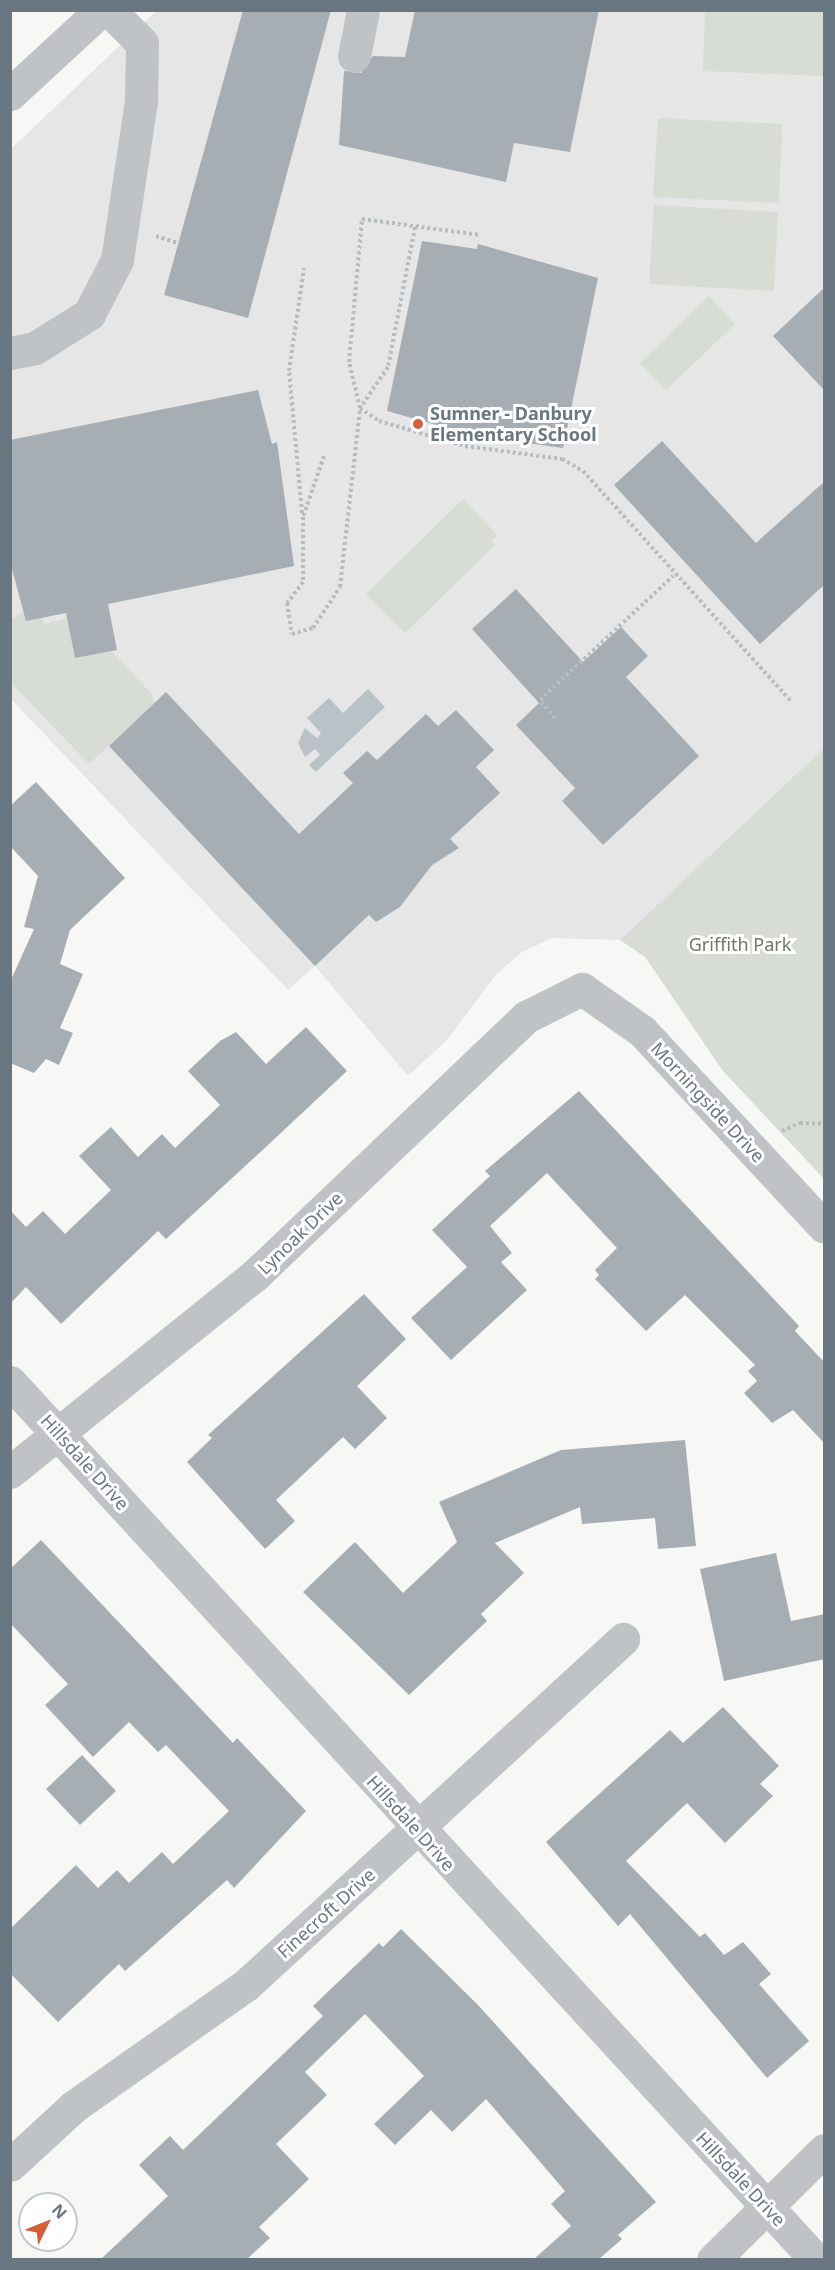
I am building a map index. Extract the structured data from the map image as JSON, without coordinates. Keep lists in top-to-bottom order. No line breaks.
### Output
{"streets":{"street":["Morningside Drive","Lynoak Drive","Hillsdale Drive","Finecroft Drive"]},"crossings":[["Morningside Drive","Lynoak Drive"],["Lynoak Drive","Hillsdale Drive"],["Hillsdale Drive","Finecroft Drive"]],"parks":["Griffith Park"],"places":["Sumner - Danbury Elementary School"],"north":"top right"}
